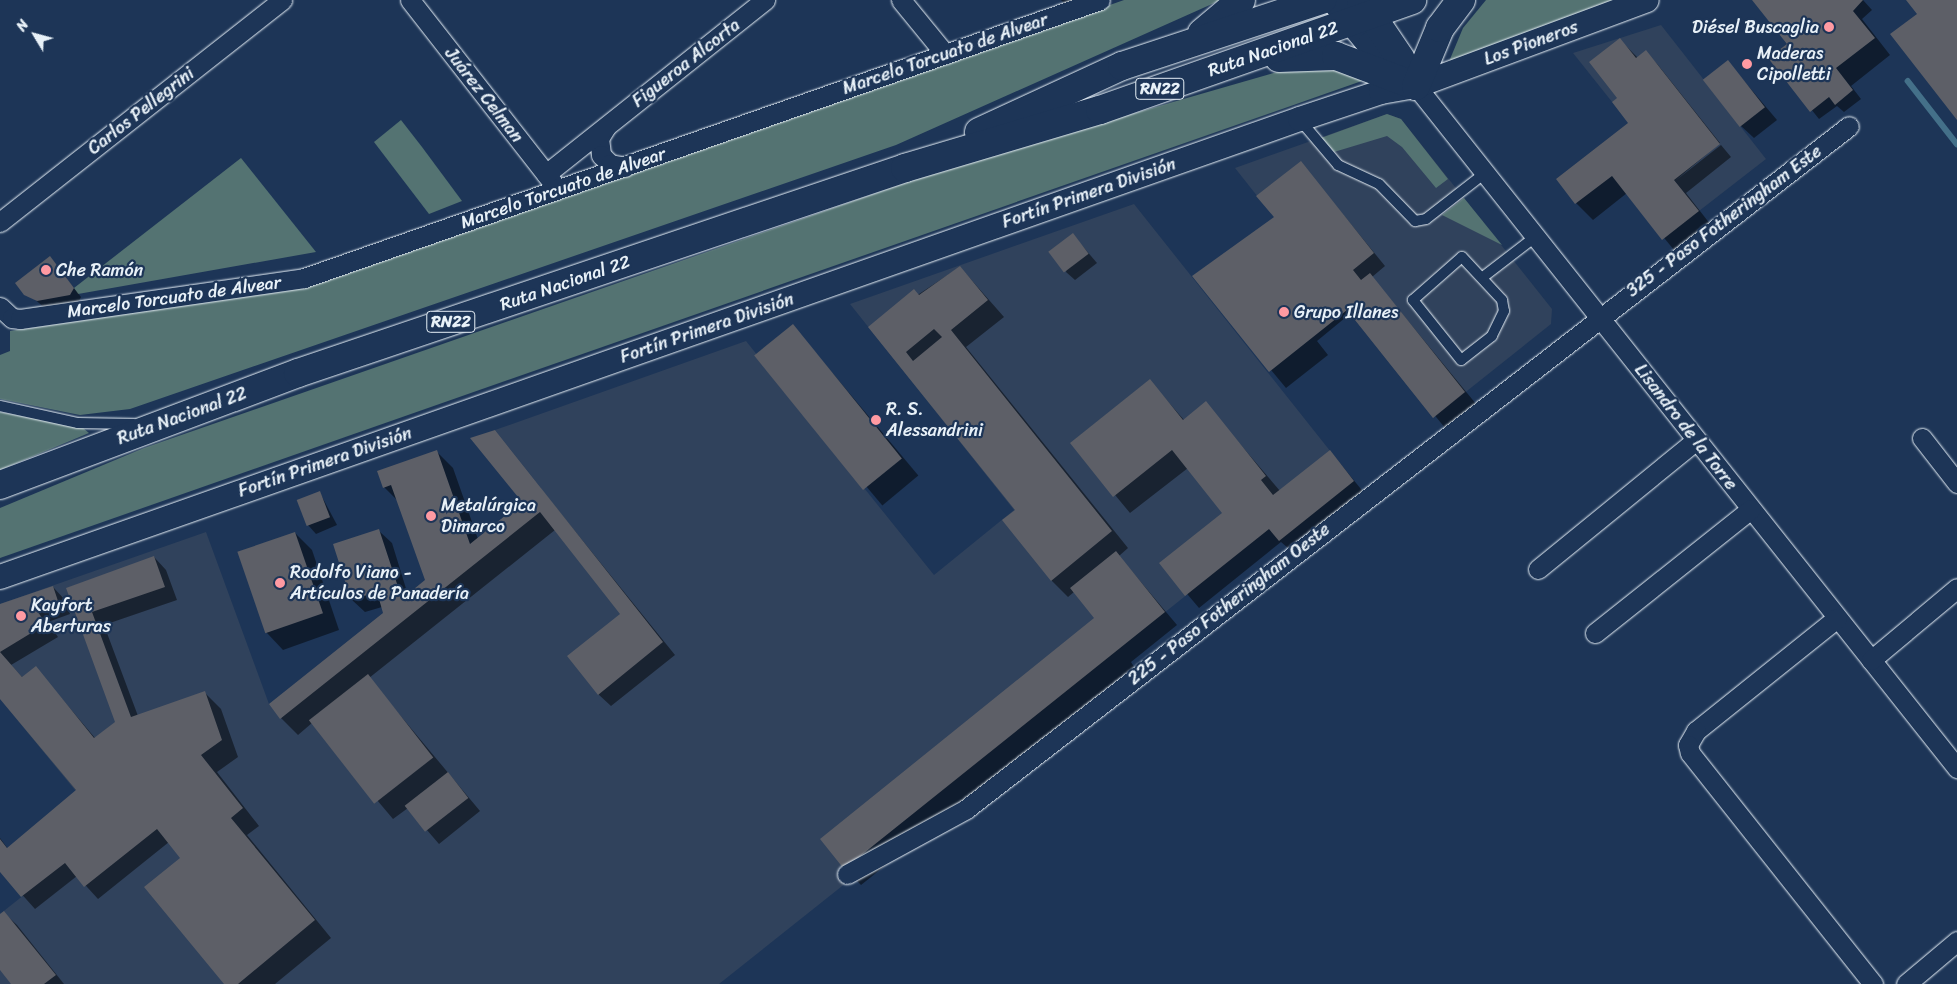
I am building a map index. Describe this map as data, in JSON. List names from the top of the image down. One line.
{"streets":{"main road":["Ruta Nacional 22","RN22"],"street":["Los Pioneros","Marcelo Torcuato de Alvear","Figueroa Alcorta","Juárez Celman","Carlos Pellegrini","Fortín Primera División","325 - Paso Fotheringham Este","Lisandro de la Torre","225 - Paso Fotheringham Oeste"]},"crossings":[["Los Pioneros","Fortín Primera División"],["Los Pioneros","Lisandro de la Torre"],["Marcelo Torcuato de Alvear","Juárez Celman"],["Figueroa Alcorta","Juárez Celman"],["Fortín Primera División","Lisandro de la Torre"],["325 - Paso Fotheringham Este","Lisandro de la Torre"],["325 - Paso Fotheringham Este","225 - Paso Fotheringham Oeste"],["Lisandro de la Torre","225 - Paso Fotheringham Oeste"]],"places":["Diésel Buscaglia","Maderas Cipolletti","Che Ramón","Grupo Illanes","R. S. Alessandrini","Metalúrgica Dimarco","Rodolfo Viano - Artículos de Panadería","Kayfort Aberturas"],"north":"top left"}
